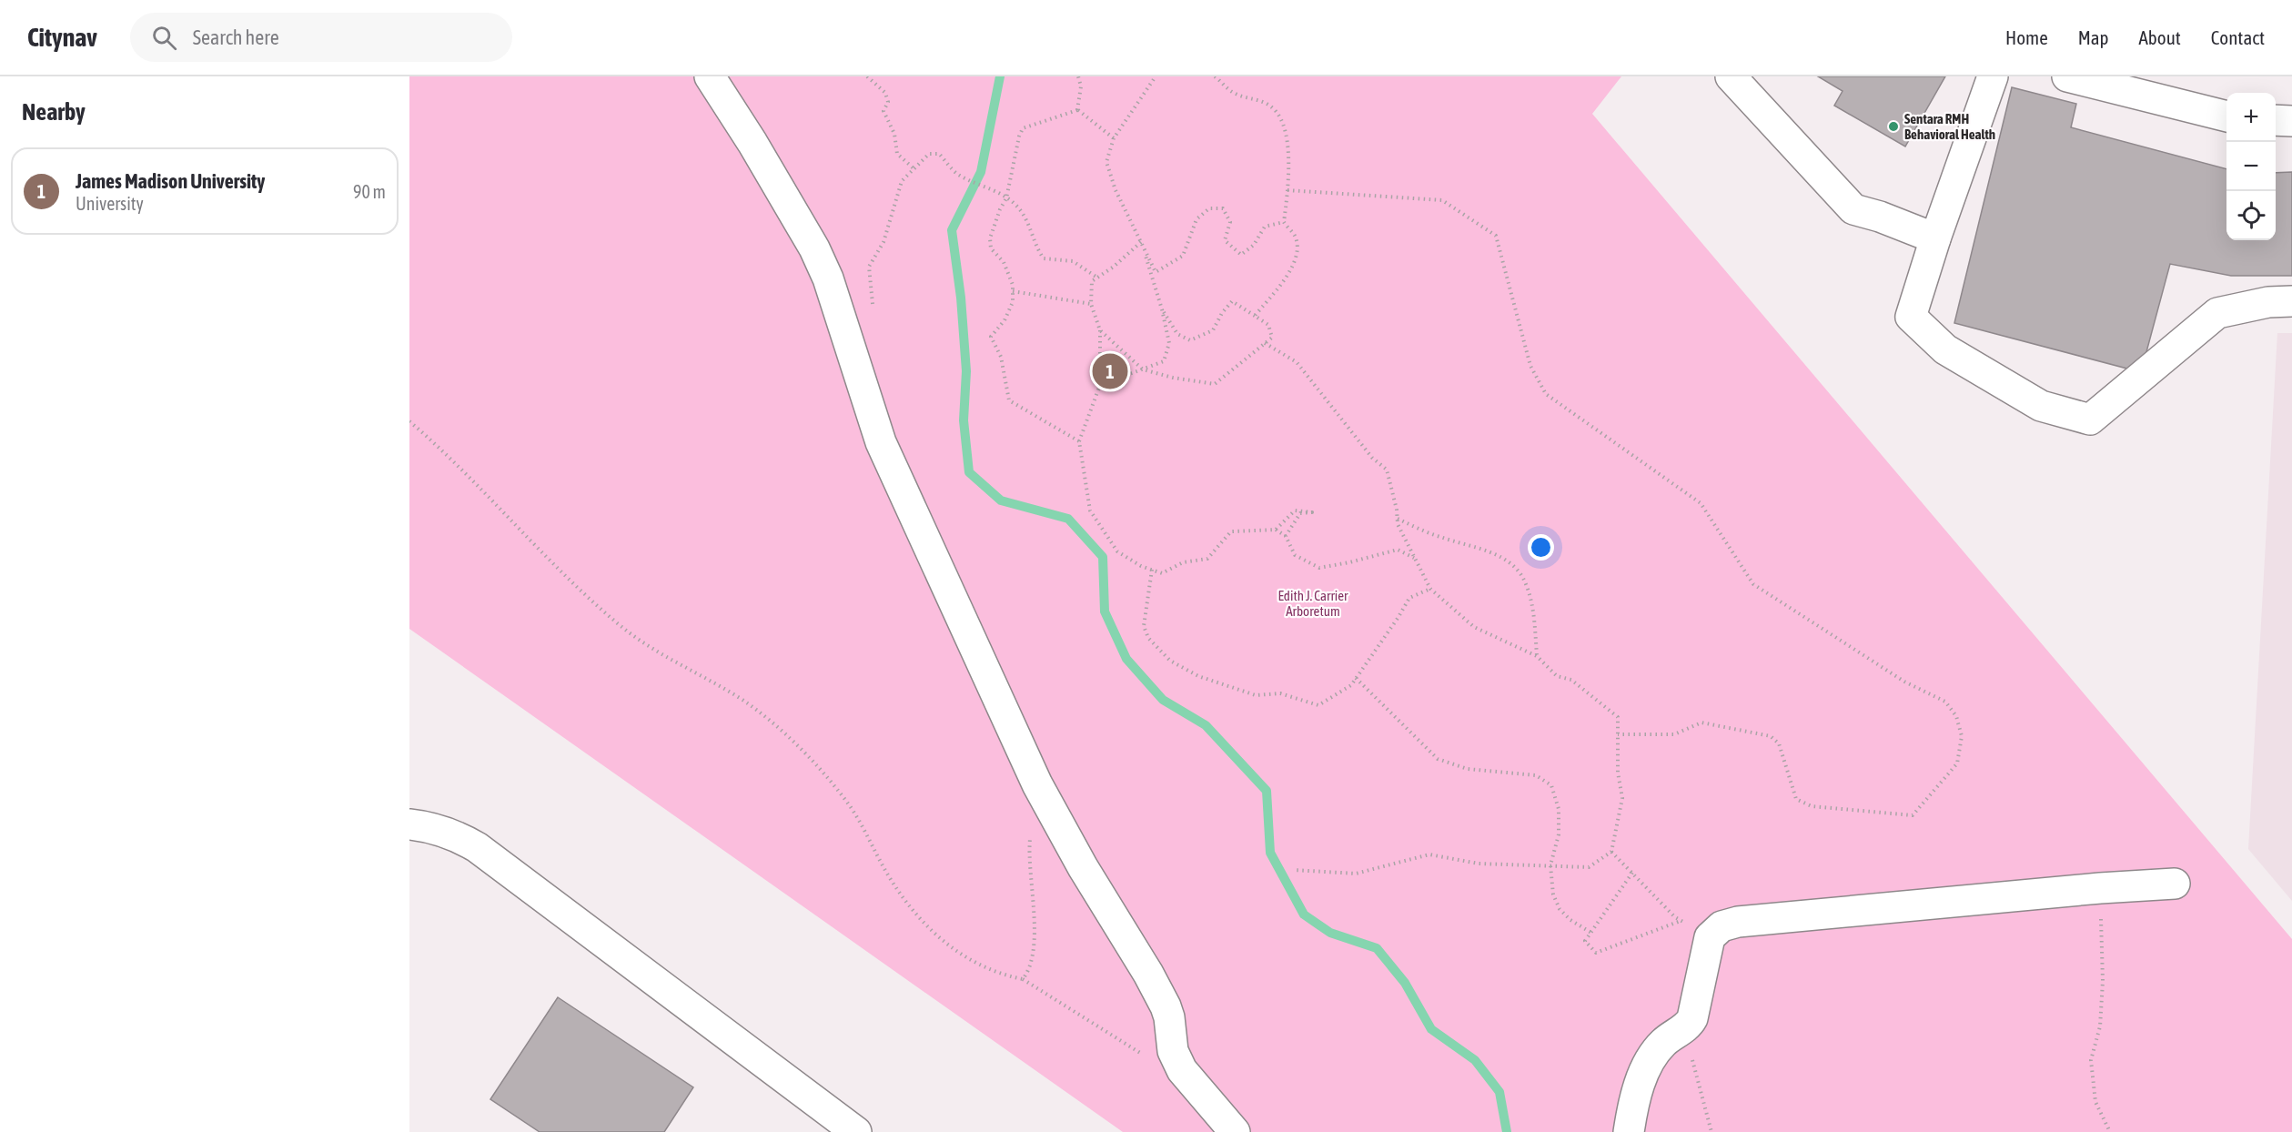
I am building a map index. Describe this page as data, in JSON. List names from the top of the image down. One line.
{"parks":["Edith J. Carrier Arboretum"],"places":["Sentara RMH Behavioral Health"],"page":{"header":"Citynav","search":"Search here","nav":["Home","Map","About","Contact"],"heading":"Nearby","map_buttons":["+","−"],"list":[{"mark":"1","name":"James Madison University","note":"University","value":"90 m"}],"pins":"1"}}
